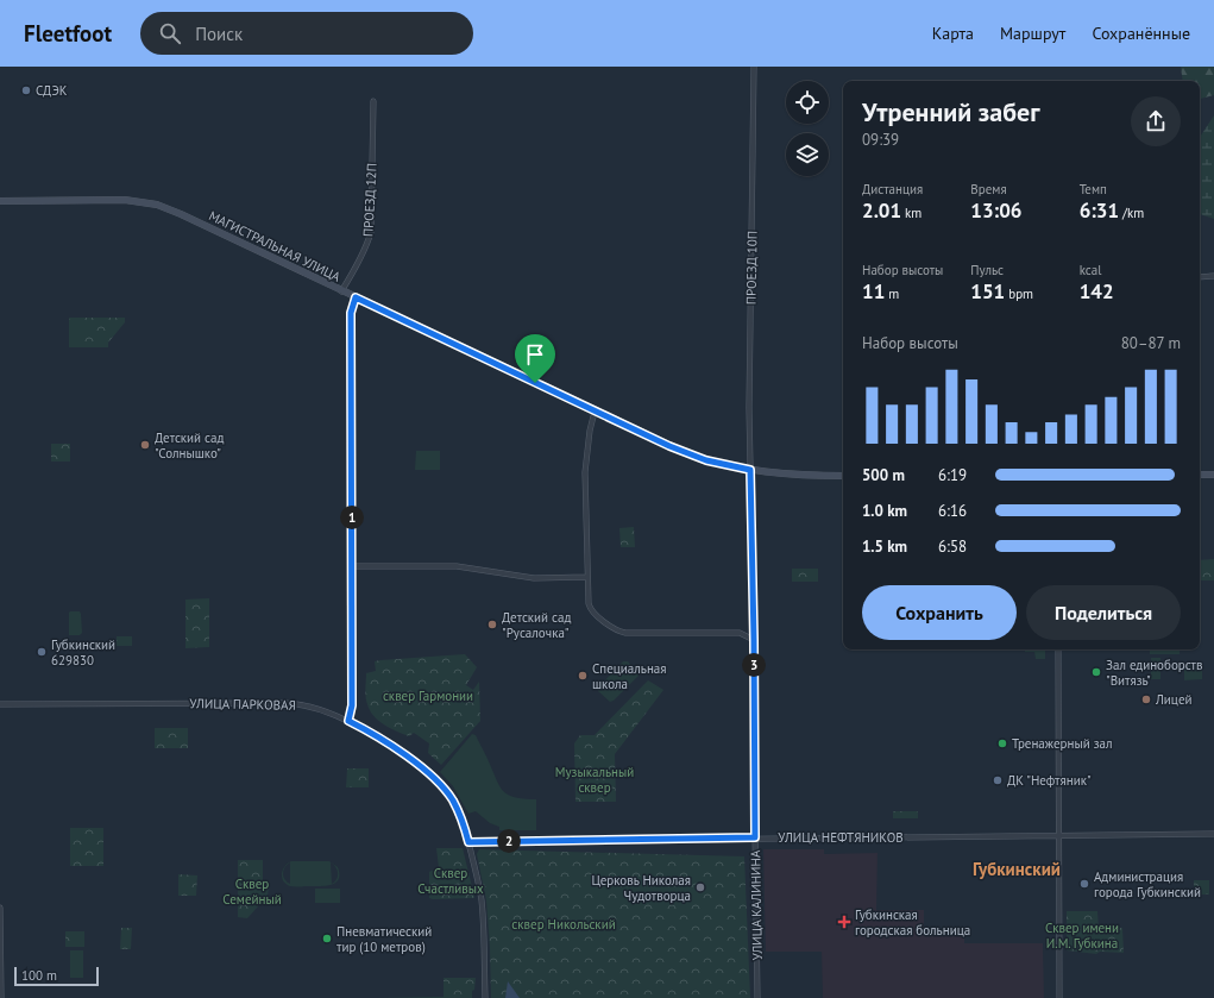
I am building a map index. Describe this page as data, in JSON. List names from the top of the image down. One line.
{"streets":{"main road":["МАГИСТРАЛЬНАЯ УЛИЦА"],"street":["ПРОЕЗД 12П","ПРОЕЗД 10П","УЛИЦА ПАРКОВАЯ","УЛИЦА НЕФТЯНИКОВ","УЛИЦА КАЛИНИНА"]},"crossings":[["ПРОЕЗД 12П","МАГИСТРАЛЬНАЯ УЛИЦА"],["МАГИСТРАЛЬНАЯ УЛИЦА","ПРОЕЗД 10П"],["МАГИСТРАЛЬНАЯ УЛИЦА","УЛИЦА КАЛИНИНА"],["ПРОЕЗД 10П","УЛИЦА КАЛИНИНА"],["УЛИЦА ПАРКОВАЯ","УЛИЦА НЕФТЯНИКОВ"],["УЛИЦА НЕФТЯНИКОВ","УЛИЦА КАЛИНИНА"]],"districts":["Губкинский"],"parks":["сквер Гармонии","Музыкальный сквер","Сквер Счастливых","Сквер Семейный","сквер Никольский","Сквер имени И.М. Губкина"],"places":{"other":["СДЭК","Детский сад \"Солнышко\"","Детский сад \"Русалочка\"","Губкинский 629830","Зал единоборств \"Витязь\"","Специальная школа","Лицей","Тренажерный зал","ДК \"Нефтяник\"","Администрация города Губкинский","Церковь Николая Чудотворца","Пневматический тир (10 метров)"],"health":["Губкинская городская больница"]},"scale_bar":"100 m","page":{"header":"Fleetfoot","search":"Поиск","nav":["Карта","Маршрут","Сохранённые"],"heading":["Утренний забег","09:39"],"stats":[["Дистанция","2.01 km"],["Время","13:06"],["Темп","6:31 /km"],["Набор высоты","11 m"],["Пульс","151 bpm"],["kcal","142"]],"chart":["Набор высоты","80–87 m"],"list":[{"name":"500 m","note":"6:19"},{"name":"1.0 km","note":"6:16"},{"name":"1.5 km","note":"6:58"}],"pins":["1","3","2"],"buttons":["Сохранить","Поделиться"],"scale":"100 m"}}
